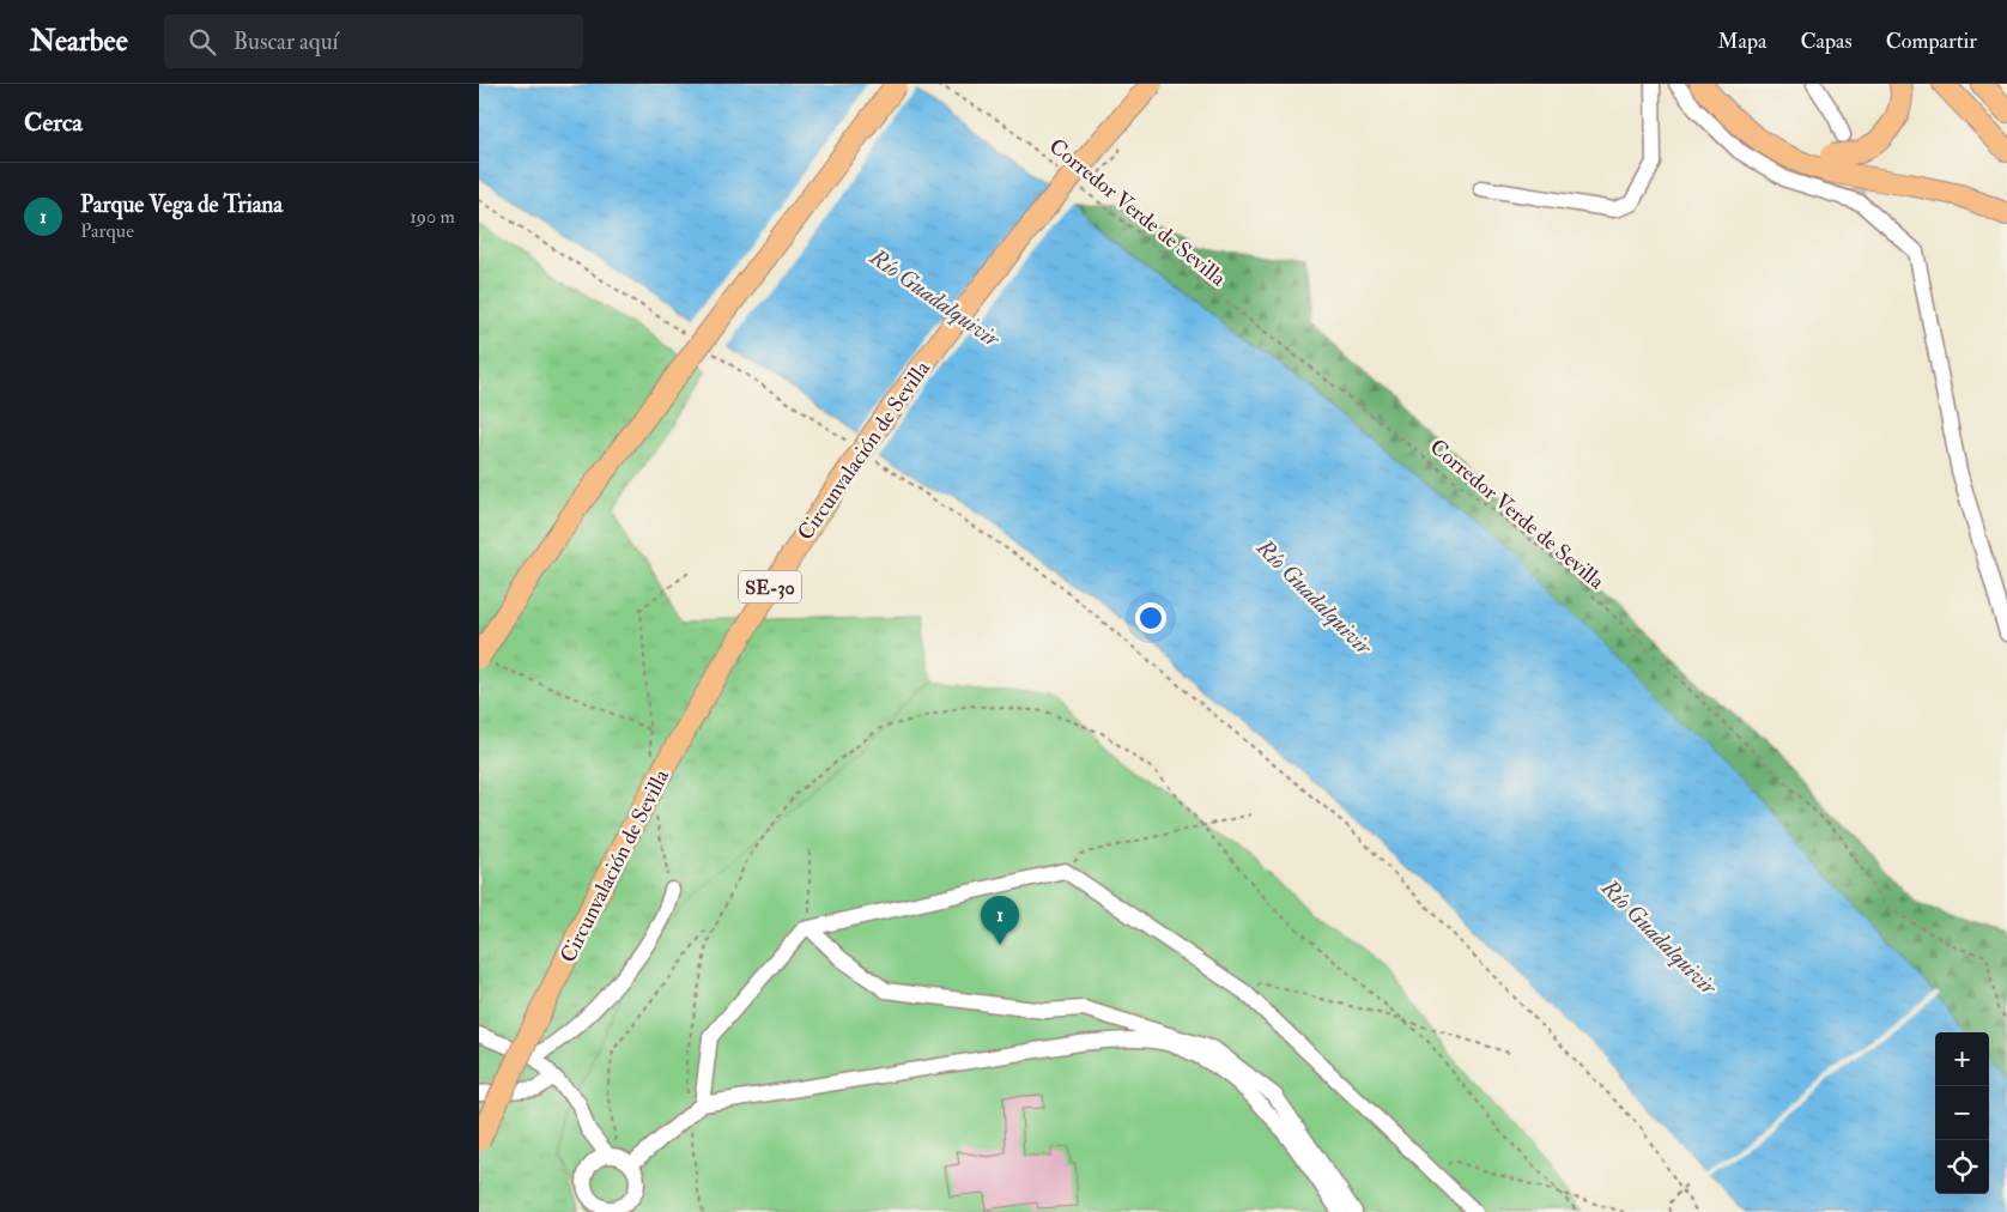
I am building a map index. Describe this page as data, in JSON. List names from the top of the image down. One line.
{"streets":{"highway":["Circunvalación de Sevilla","SE-30"],"path":["Corredor Verde de Sevilla"]},"water":["Río Guadalquivir"],"page":{"header":"Nearbee","search":"Buscar aquí","nav":["Mapa","Capas","Compartir"],"heading":"Cerca","list":[{"mark":"1","name":"Parque Vega de Triana","note":"Parque","value":"190 m"}],"pins":"1","map_buttons":["+","−"]}}
